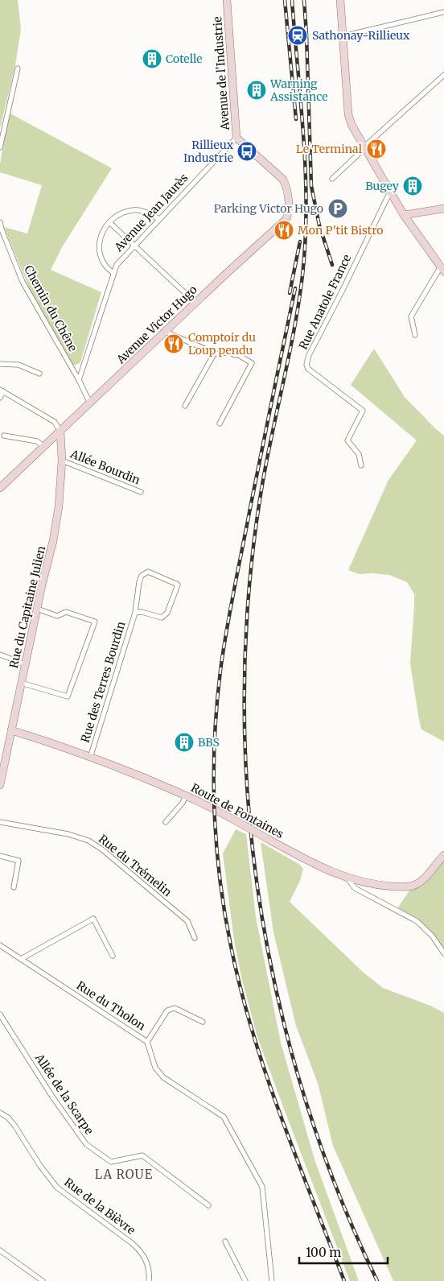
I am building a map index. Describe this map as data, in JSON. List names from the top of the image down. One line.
{"streets":{"street":["Avenue de l'Industrie","Avenue Jean Jaurès","Rue Anatole France","Chemin du Chêne","Avenue Victor Hugo","Allée Bourdin","Rue du Capitaine Julien","Rue des Terres Bourdin","Route de Fontaines","Rue du Trémelin","Rue du Tholon","Allée de la Scarpe","Rue de la Bièvre"]},"crossings":[["Avenue de l'Industrie","Avenue Jean Jaurès"],["Avenue de l'Industrie","Avenue Victor Hugo"],["Avenue Jean Jaurès","Chemin du Chêne"],["Avenue Victor Hugo","Rue du Capitaine Julien"],["Allée Bourdin","Rue du Capitaine Julien"],["Rue du Capitaine Julien","Route de Fontaines"],["Rue des Terres Bourdin","Route de Fontaines"]],"districts":["LA ROUE"],"places":{"station":["Sathonay-Rillieux"],"building":["Cotelle","Warning Assistance","Bugey","BBS"],"restaurant":["Le Terminal","Mon P'tit Bistro","Comptoir du Loup pendu"],"bus stop":["Rillieux Industrie"],"parking":["Parking Victor Hugo"]},"scale_bar":"100 m"}
